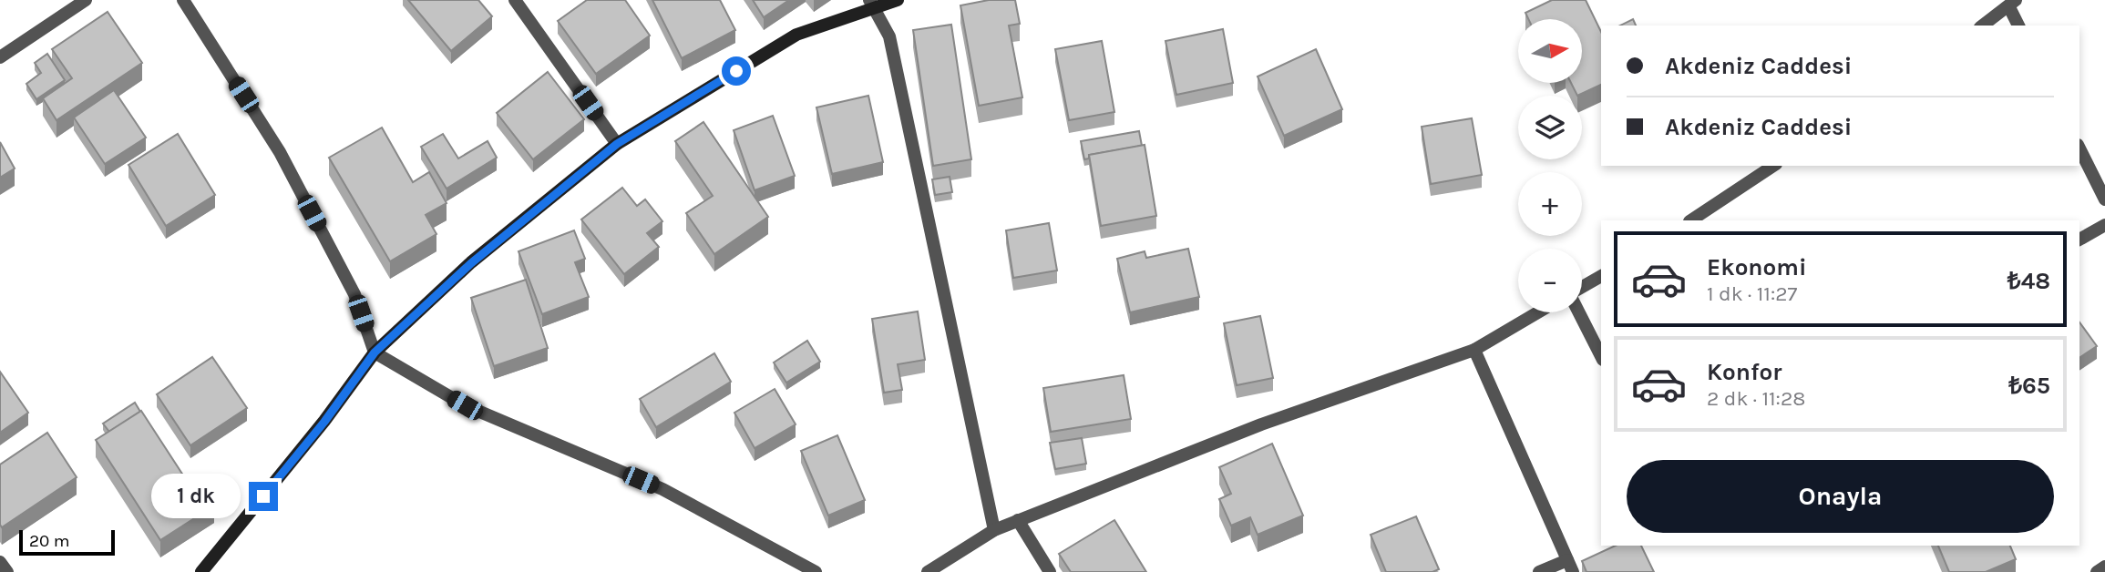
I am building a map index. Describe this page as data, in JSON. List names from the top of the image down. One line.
{"scale_bar":"20 m","north":"right","page":{"map_buttons":["+","−"],"banner":["Akdeniz Caddesi","Akdeniz Caddesi"],"list":[{"name":"Ekonomi","note":"1 dk · 11:27","value":"₺48"},{"name":"Konfor","note":"2 dk · 11:28","value":"₺65"}],"buttons":"Onayla","bubble":"1 dk","scale":"20 m"}}
